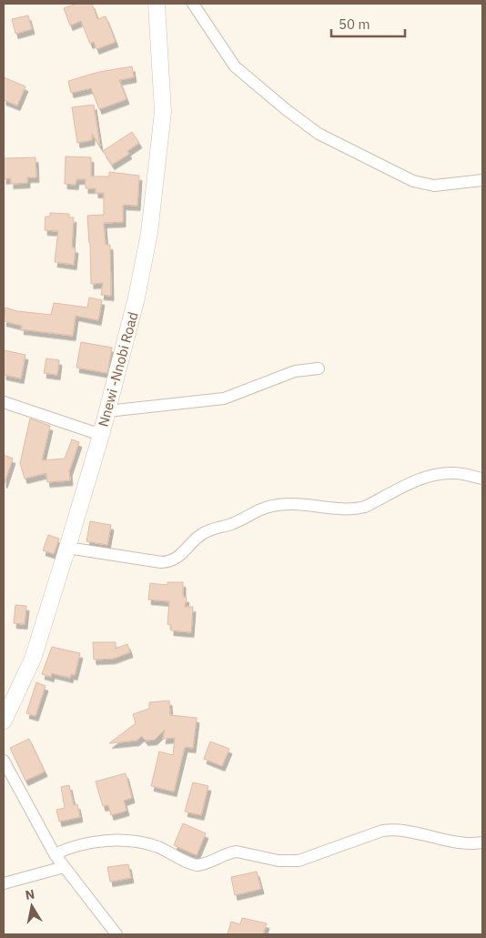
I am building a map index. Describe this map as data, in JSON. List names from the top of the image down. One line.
{"streets":{"main road":["Nnewi -Nnobi Road"]},"scale_bar":"50 m","north":"top"}
